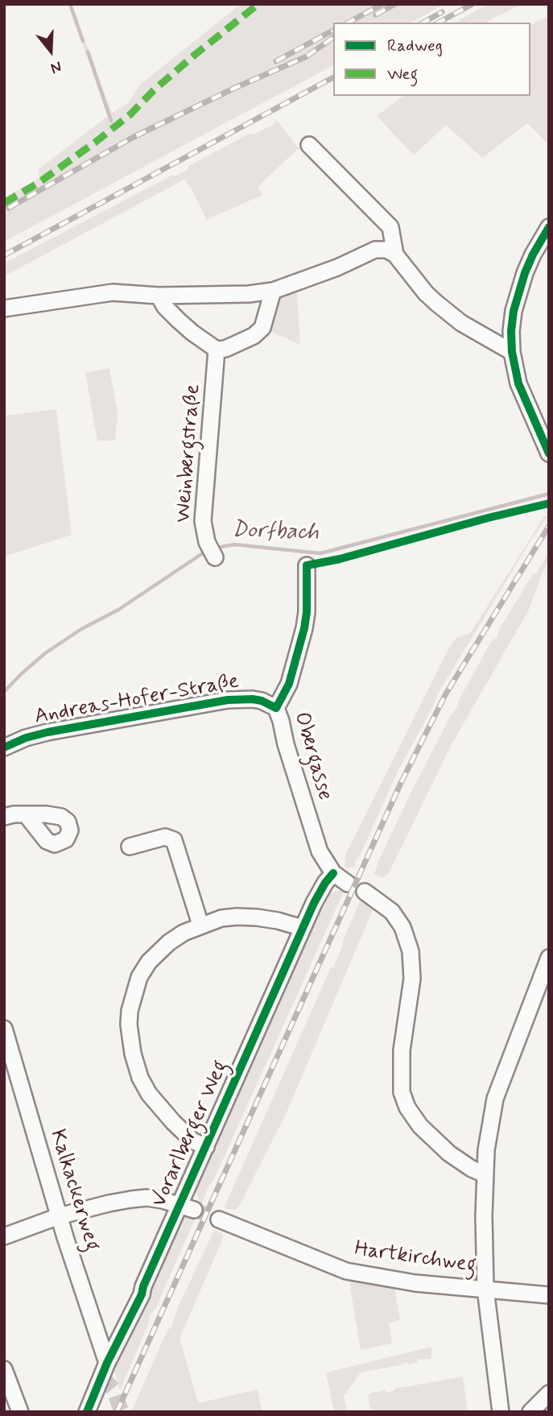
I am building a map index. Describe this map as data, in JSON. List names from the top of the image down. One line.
{"streets":{"street":["Weinbergstraße","Andreas-Hofer-Straße","Obergasse","Vorarlberger Weg","Kalkackerweg","Hartkirchweg"]},"crossings":[["Andreas-Hofer-Straße","Obergasse"],["Obergasse","Vorarlberger Weg"],["Vorarlberger Weg","Kalkackerweg"]],"water":["Dorfbach"],"legend":["Radweg","Weg"],"north":"bottom"}
